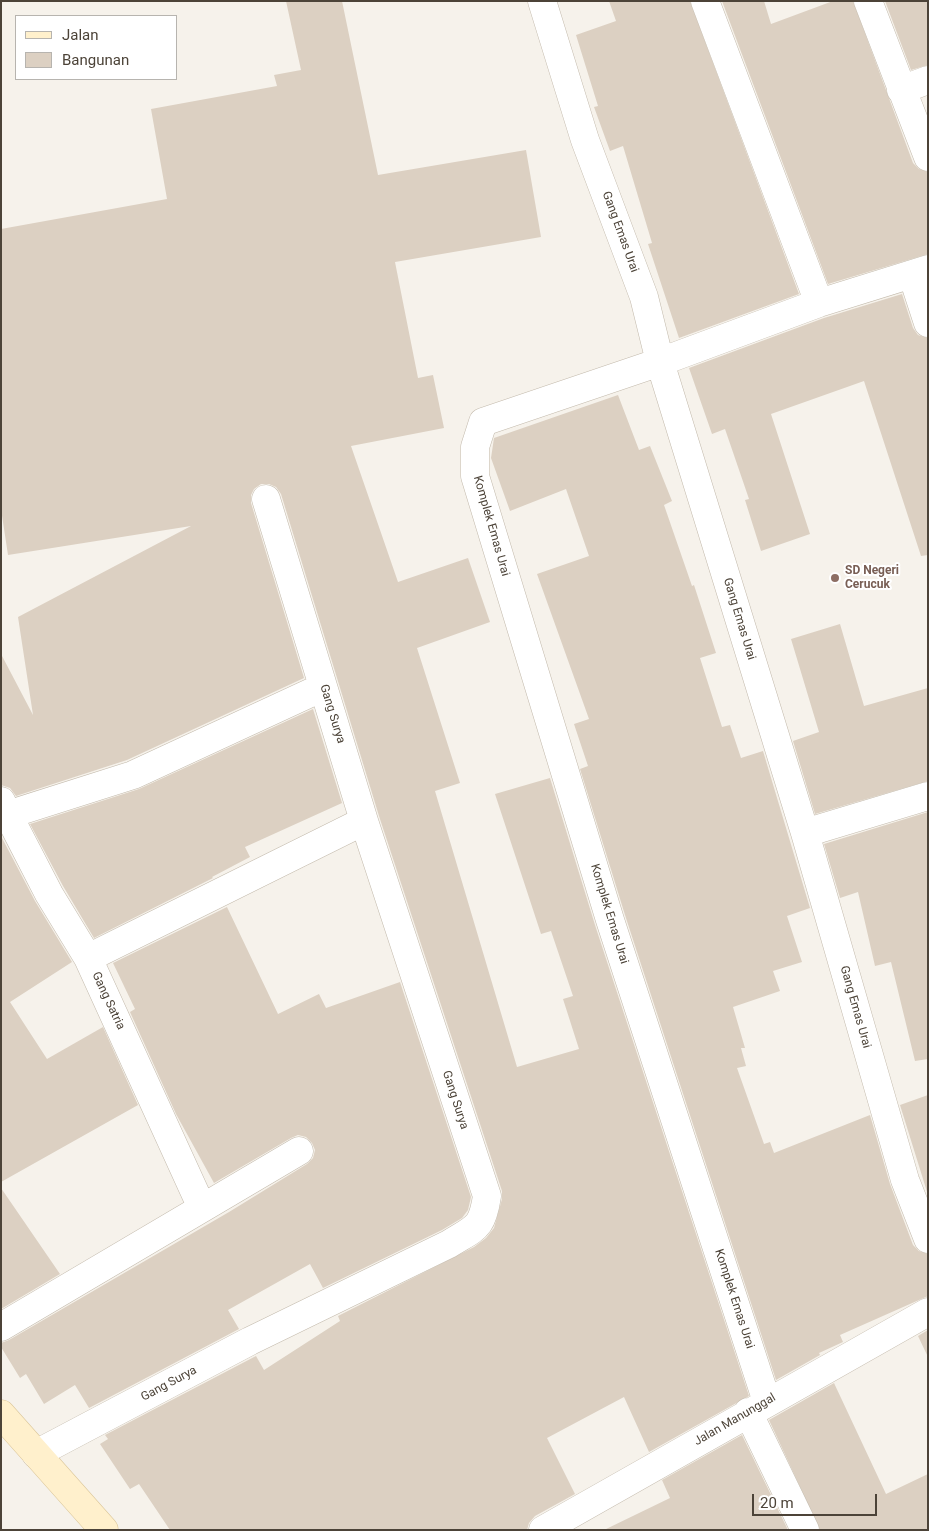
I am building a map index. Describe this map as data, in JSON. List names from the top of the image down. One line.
{"streets":{"street":["Gang Emas Urai","Komplek Emas Urai","Gang Surya","Gang Satria","Jalan Manunggal"]},"crossings":[["Gang Emas Urai","Komplek Emas Urai"],["Komplek Emas Urai","Jalan Manunggal"]],"places":["SD Negeri Cerucuk"],"legend":["Jalan","Bangunan"],"scale_bar":"20 m"}
